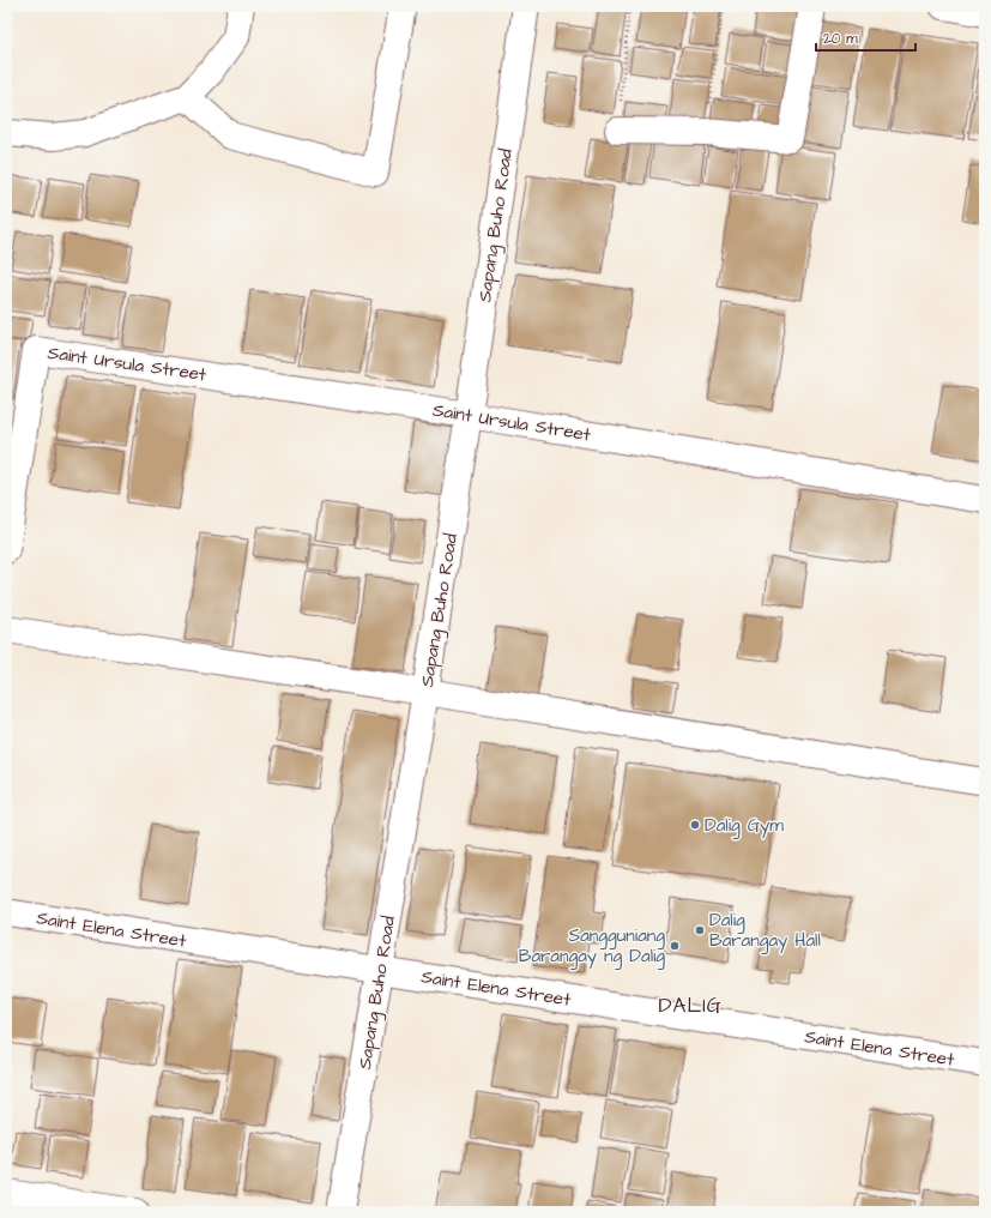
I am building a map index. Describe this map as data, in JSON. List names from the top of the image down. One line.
{"streets":{"street":["Sapang Buho Road","Saint Ursula Street","Saint Elena Street"]},"crossings":[["Sapang Buho Road","Saint Ursula Street"],["Sapang Buho Road","Saint Elena Street"]],"districts":["DALIG"],"places":["Dalig Gym","Dalig Barangay Hall","Sangguniang Barangay ng Dalig"],"scale_bar":"20 m"}
